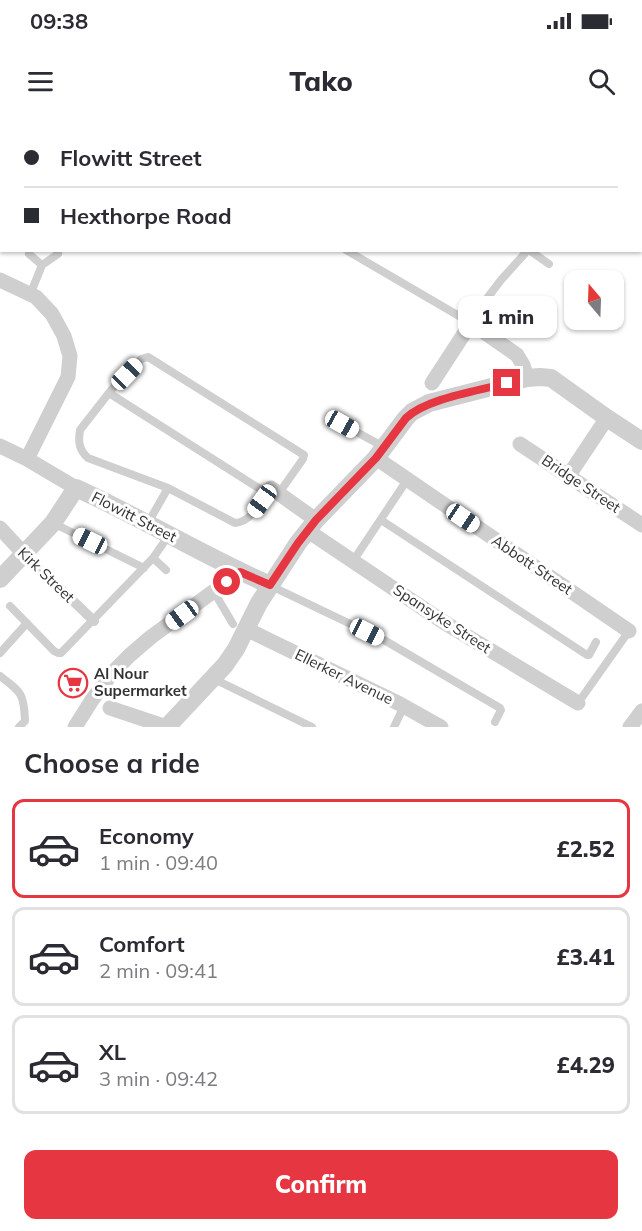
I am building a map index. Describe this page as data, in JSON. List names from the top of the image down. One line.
{"streets":{"street":["Bridge Street","Flowitt Street","Abbott Street","Kirk Street","Spansyke Street","Ellerker Avenue"]},"places":{"supermarket":["Al Nour Supermarket"]},"north":"top","page":{"status":"09:38","header":"Tako","banner":["Flowitt Street","Hexthorpe Road"],"bubble":"1 min","heading":"Choose a ride","list":[{"name":"Economy","note":"1 min · 09:40","value":"£2.52"},{"name":"Comfort","note":"2 min · 09:41","value":"£3.41"},{"name":"XL","note":"3 min · 09:42","value":"£4.29"}],"buttons":"Confirm"}}
